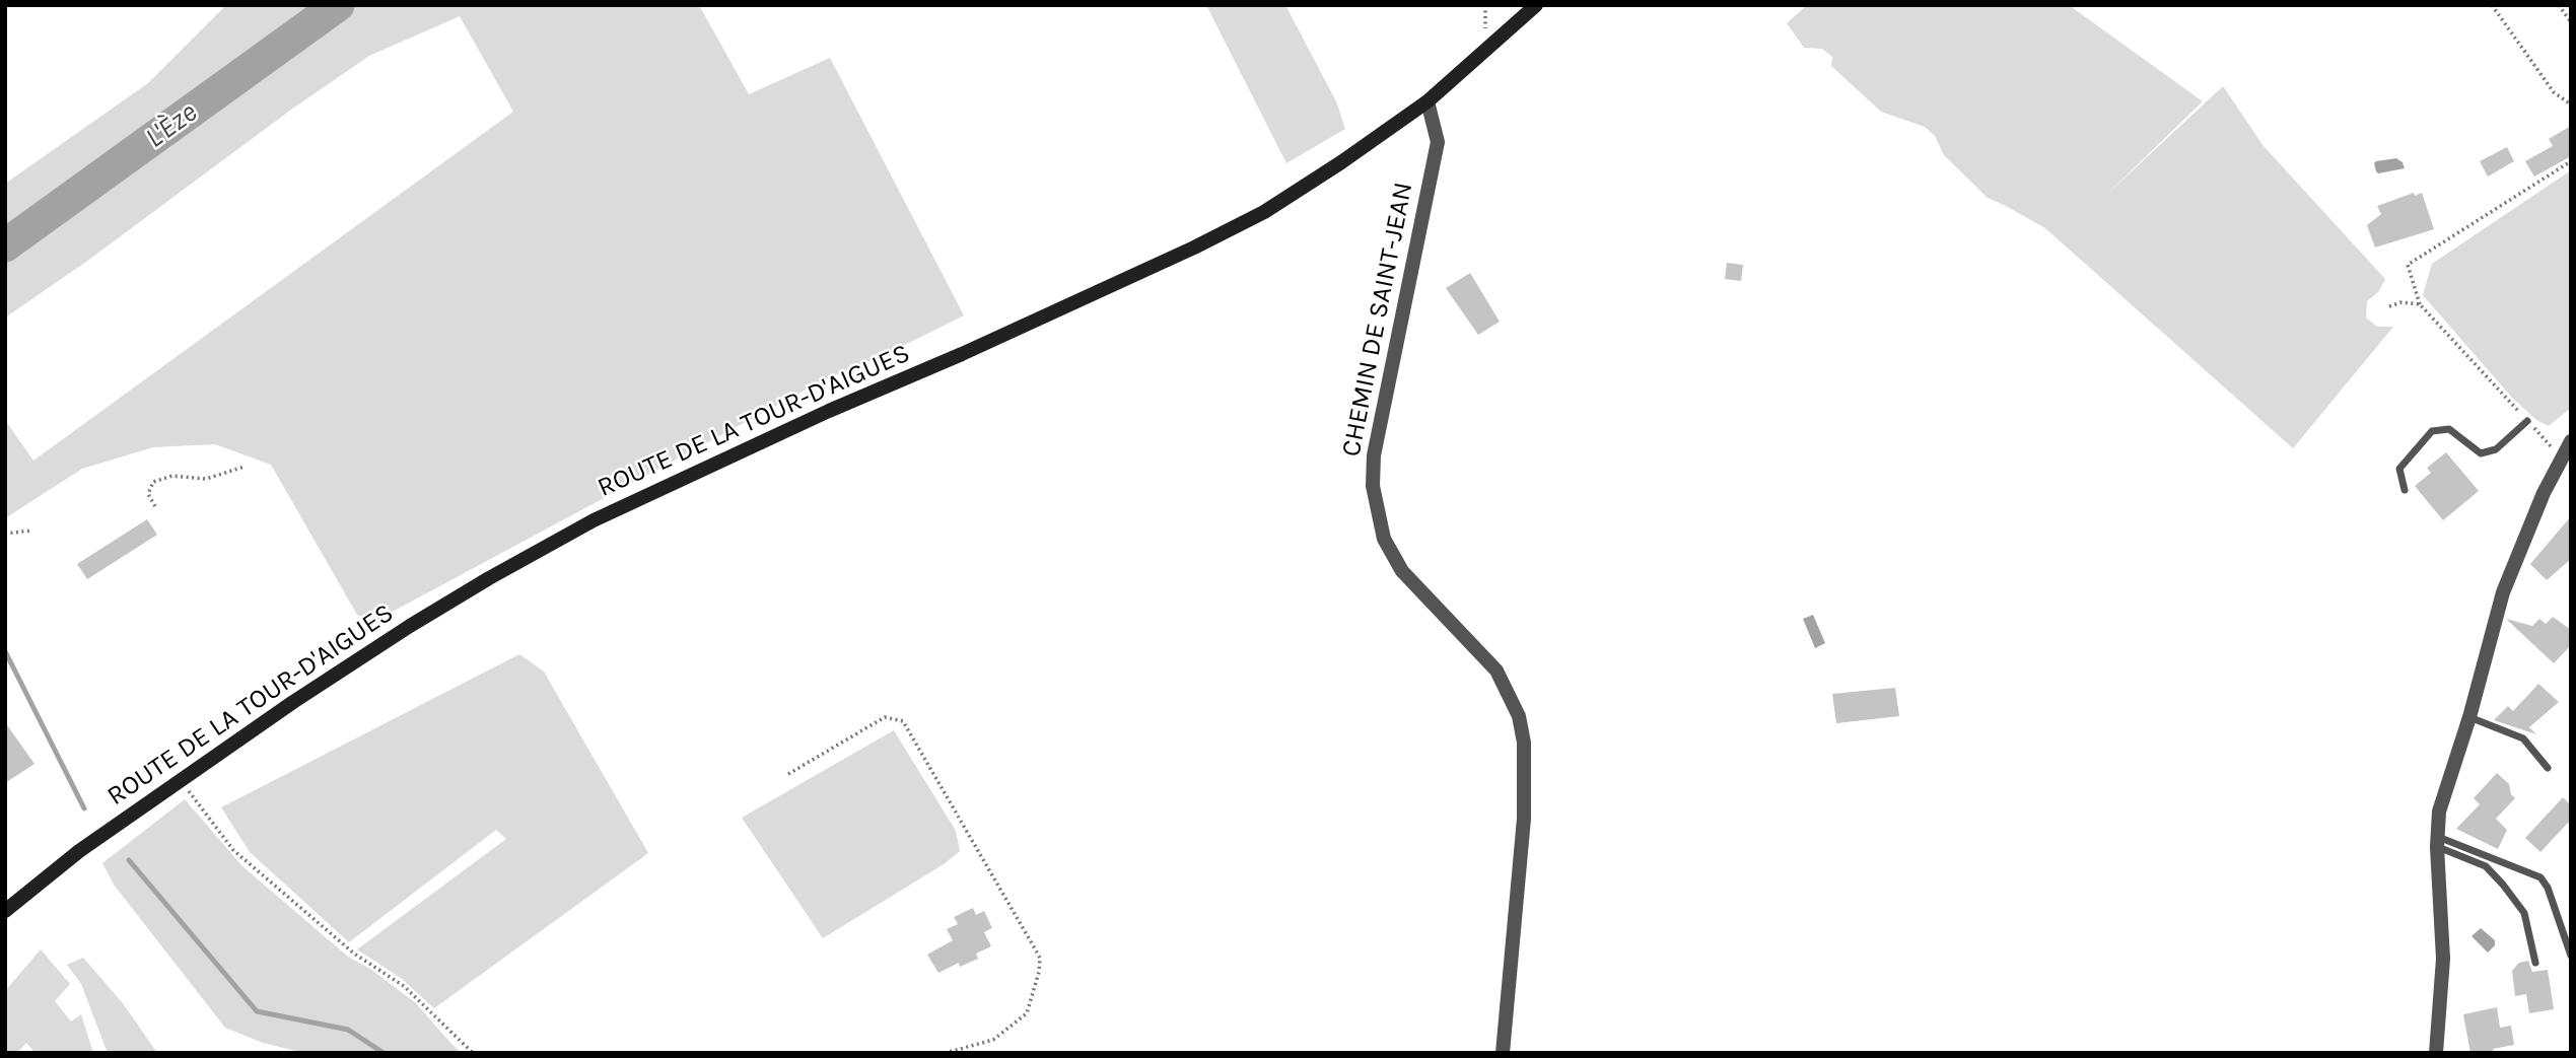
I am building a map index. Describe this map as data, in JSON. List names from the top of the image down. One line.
{"streets":{"main road":["ROUTE DE LA TOUR-D'AIGUES"],"street":["CHEMIN DE SAINT-JEAN"]},"crossings":[["CHEMIN DE SAINT-JEAN","ROUTE DE LA TOUR-D'AIGUES"]],"water":["L'Èze"]}
